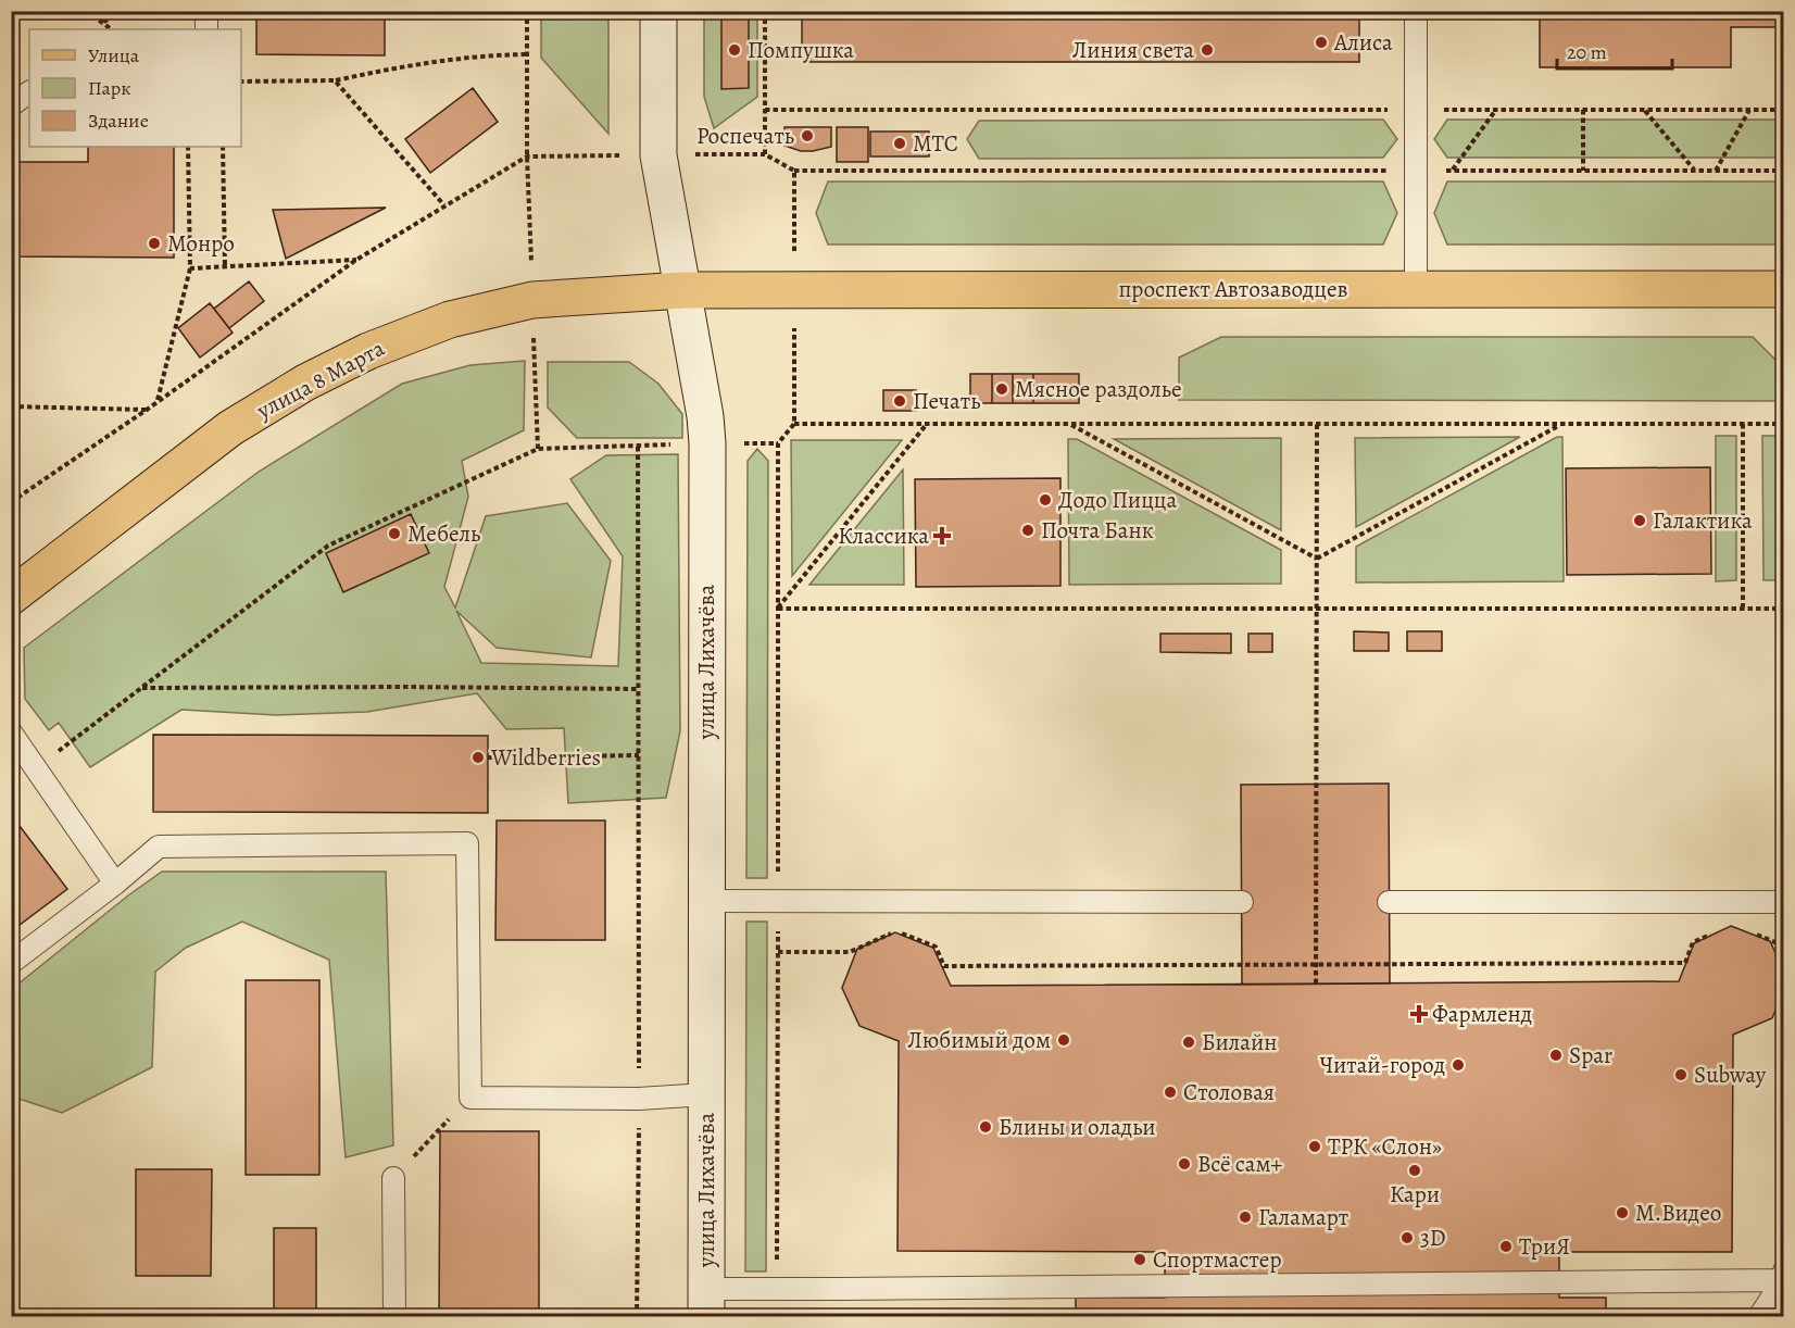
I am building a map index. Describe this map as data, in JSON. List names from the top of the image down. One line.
{"streets":{"main road":["проспект Автозаводцев","улица 8 Марта","улица Лихачёва"]},"crossings":[["проспект Автозаводцев","улица 8 Марта"],["проспект Автозаводцев","улица Лихачёва"],["улица 8 Марта","улица Лихачёва"]],"places":{"other":["Алиса","Помпушка","Линия света","Роспечать","МТС","Монро","Мясное раздолье","Печать","Додо Пицца","Галактика","Почта Банк","Мебель","Wildberries","Любимый дом","Билайн","Spar","Читай-город","Subway","Столовая","Блины и оладьи","ТРК «Слон»","Всё сам+","Кари","М.Видео","Галамарт","3D","ТриЯ","Спортмастер"],"health":["Классика","Фармленд"]},"legend":["Улица","Парк","Здание"],"scale_bar":"20 m"}
